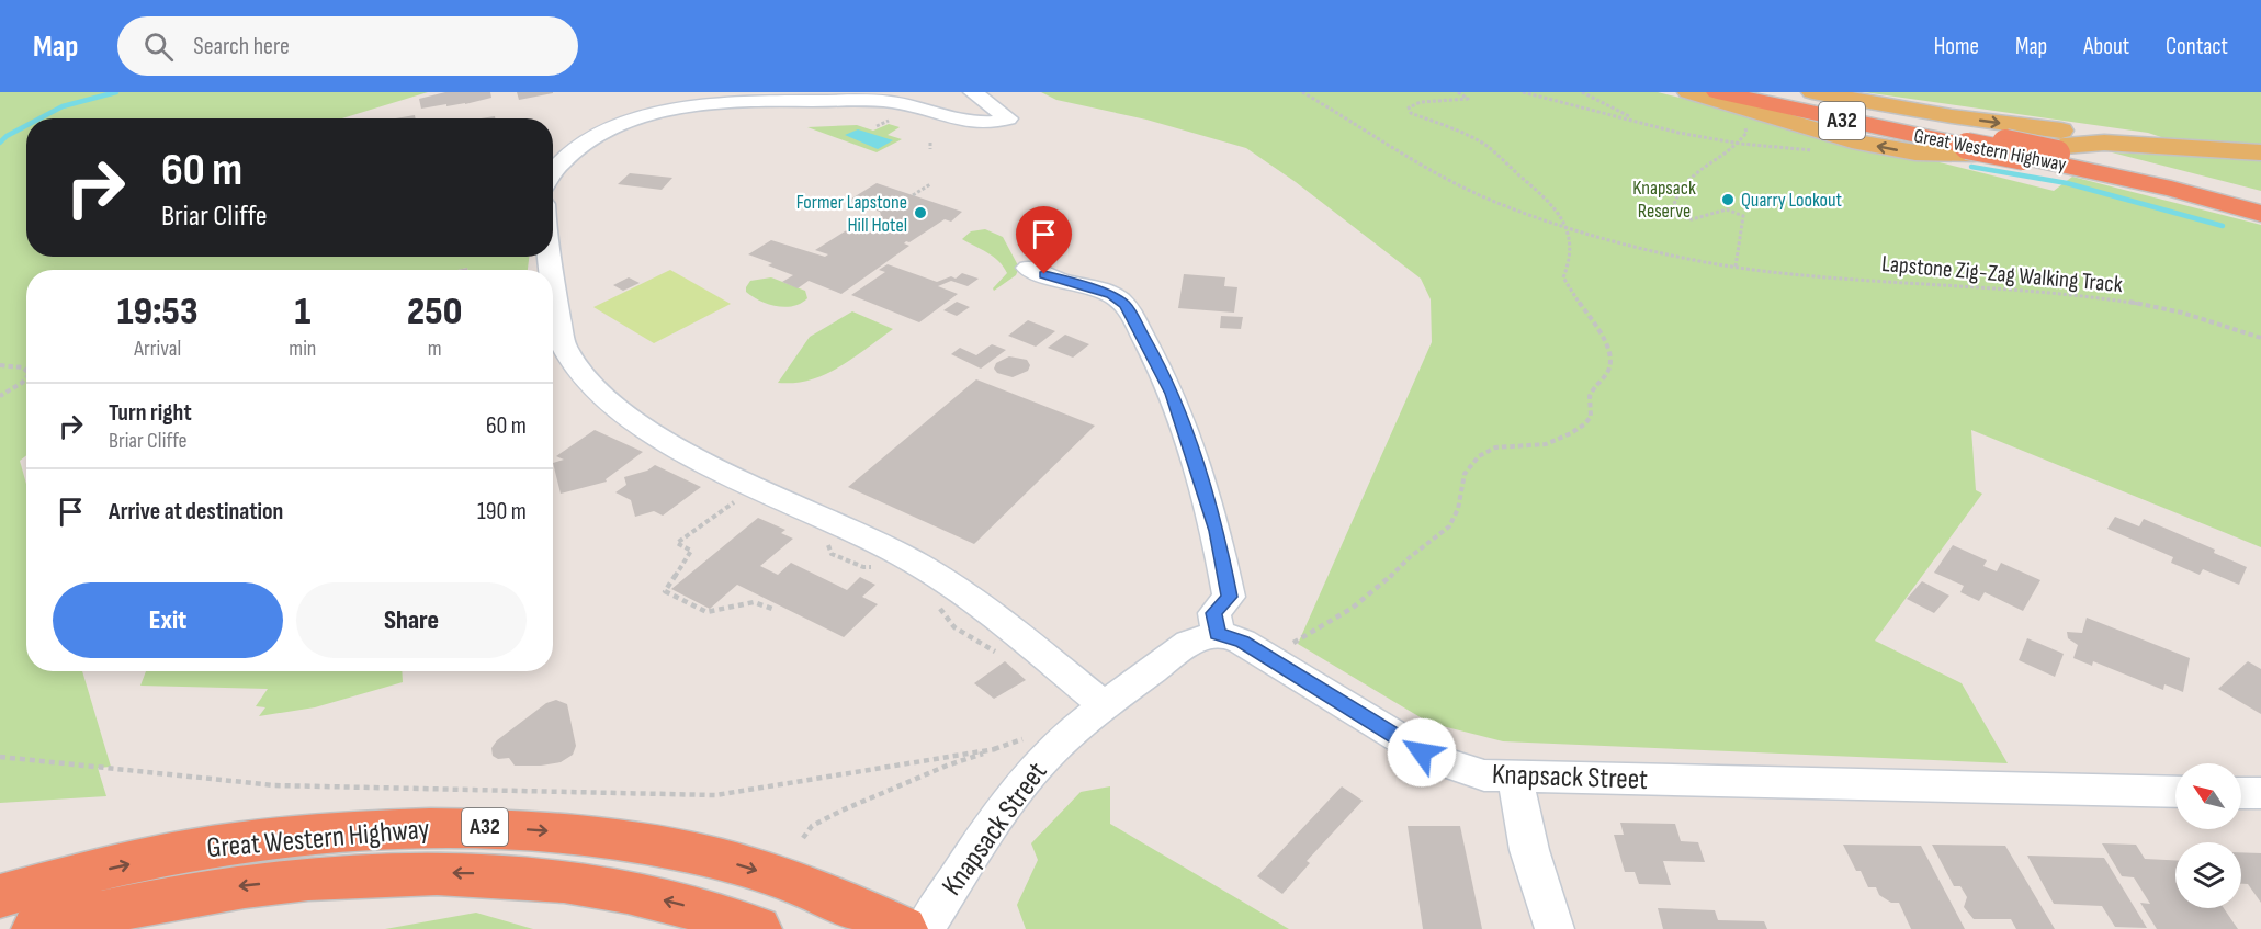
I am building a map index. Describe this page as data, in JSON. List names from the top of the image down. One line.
{"streets":{"highway":["A32","Great Western Highway"],"street":["Knapsack Street"],"path":["Lapstone Zig-Zag Walking Track"]},"parks":["Knapsack Reserve"],"places":["Quarry Lookout","Former Lapstone Hill Hotel"],"north":"top left","page":{"header":"Map","search":"Search here","nav":["Home","Map","About","Contact"],"turn":["60 m","Briar Cliffe"],"eta":["19:53","Arrival","1","min","250","m"],"list":[{"name":"Turn right","note":"Briar Cliffe","value":"60 m"},{"name":"Arrive at destination","value":"190 m"}],"buttons":["Exit","Share"]}}
